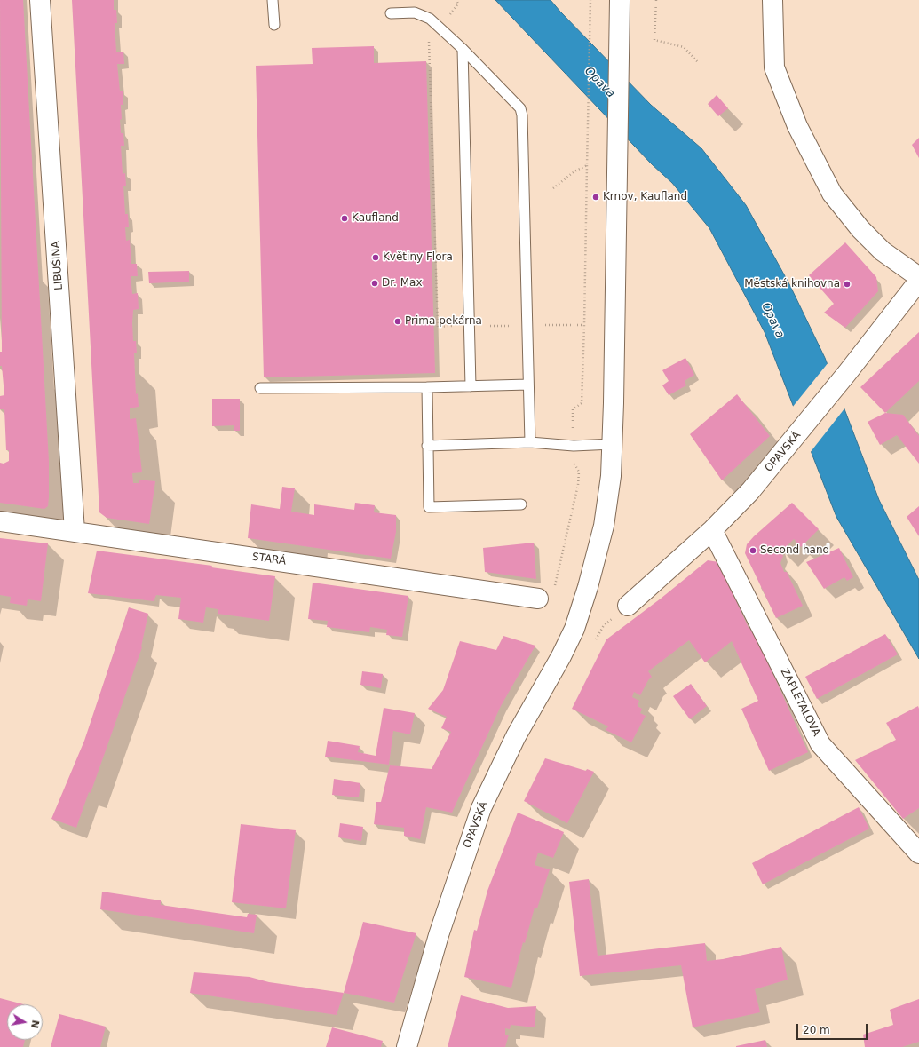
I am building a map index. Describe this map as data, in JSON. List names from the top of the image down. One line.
{"streets":{"street":["LIBUŠINA","OPAVSKÁ","STARÁ","ZAPLETALOVA"]},"crossings":[["LIBUŠINA","STARÁ"],["OPAVSKÁ","ZAPLETALOVA"]],"water":["Opava"],"places":["Krnov, Kaufland","Kaufland","Květiny Flora","Dr. Max","Městská knihovna","Prima pekárna","Second hand"],"scale_bar":"20 m","north":"right"}
